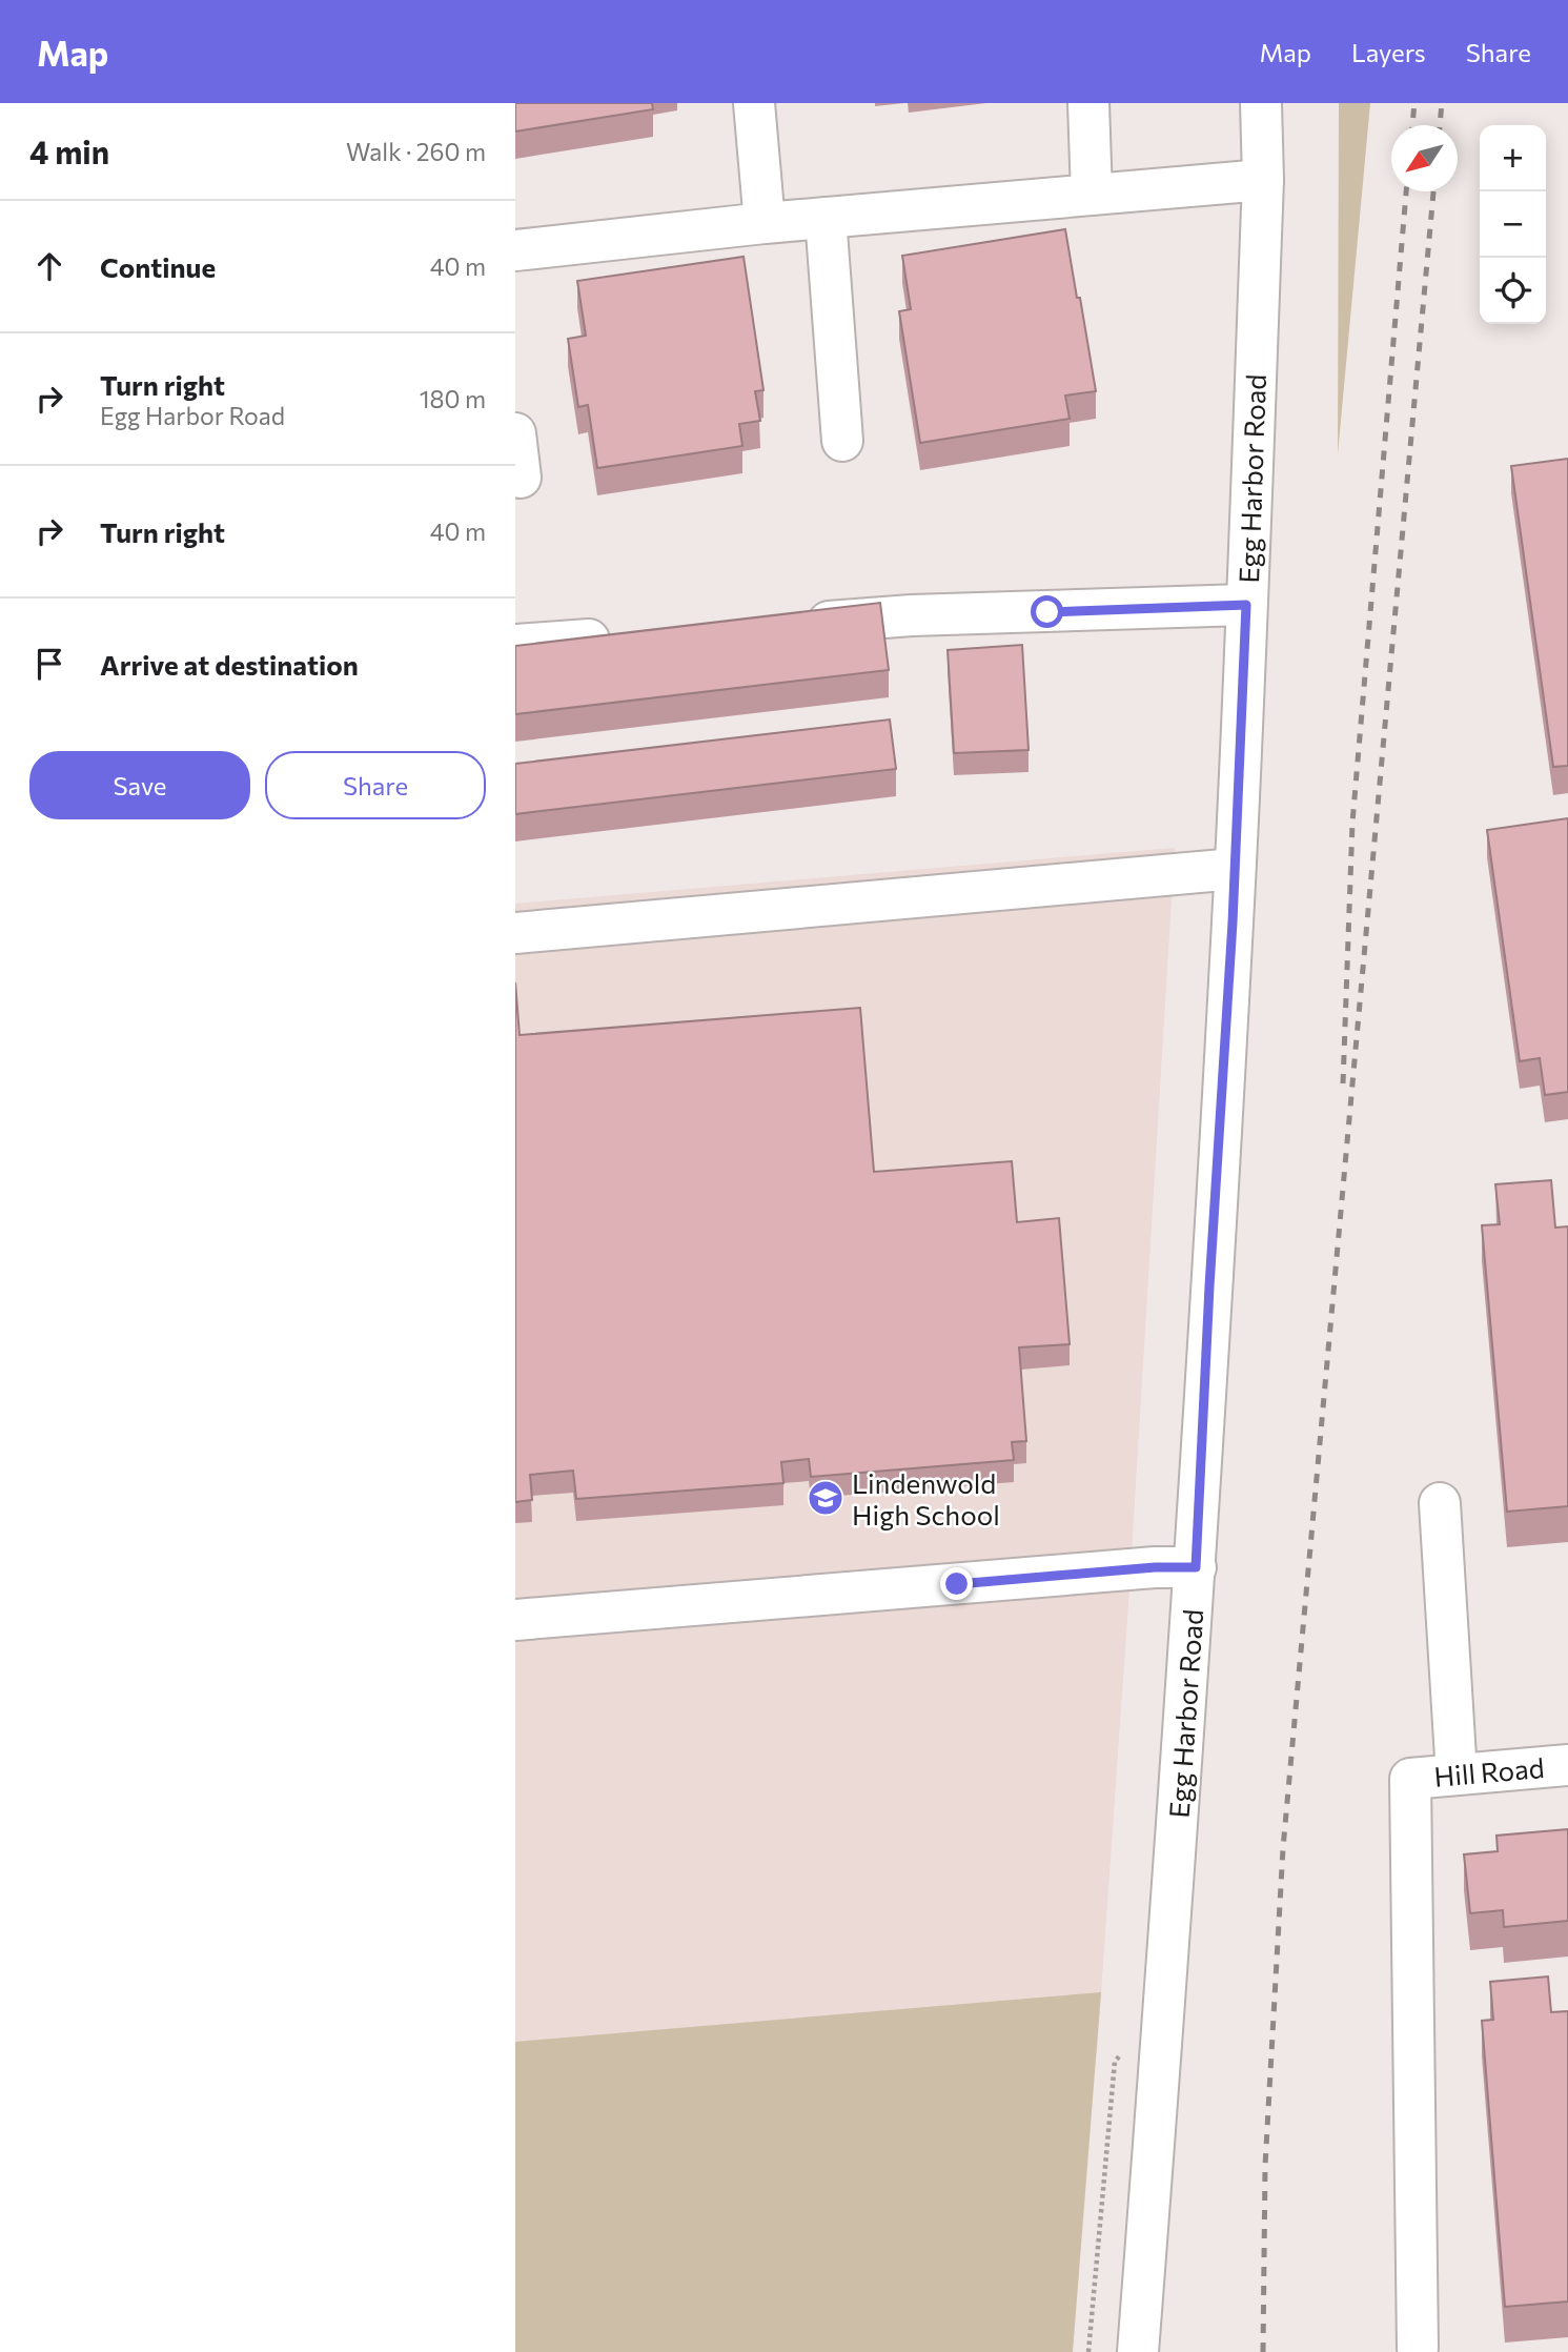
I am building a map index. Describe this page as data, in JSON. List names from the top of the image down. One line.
{"streets":{"street":["Egg Harbor Road","Hill Road"]},"places":{"school or university":["Lindenwold High School"]},"north":"bottom left","page":{"header":"Map","nav":["Map","Layers","Share"],"heading":["4 min","Walk · 260 m"],"map_buttons":["+","−"],"list":[["Continue","40 m"],["Turn right","Egg Harbor Road","180 m"],["Turn right","40 m"],"Arrive at destination"],"buttons":["Save","Share"]}}
